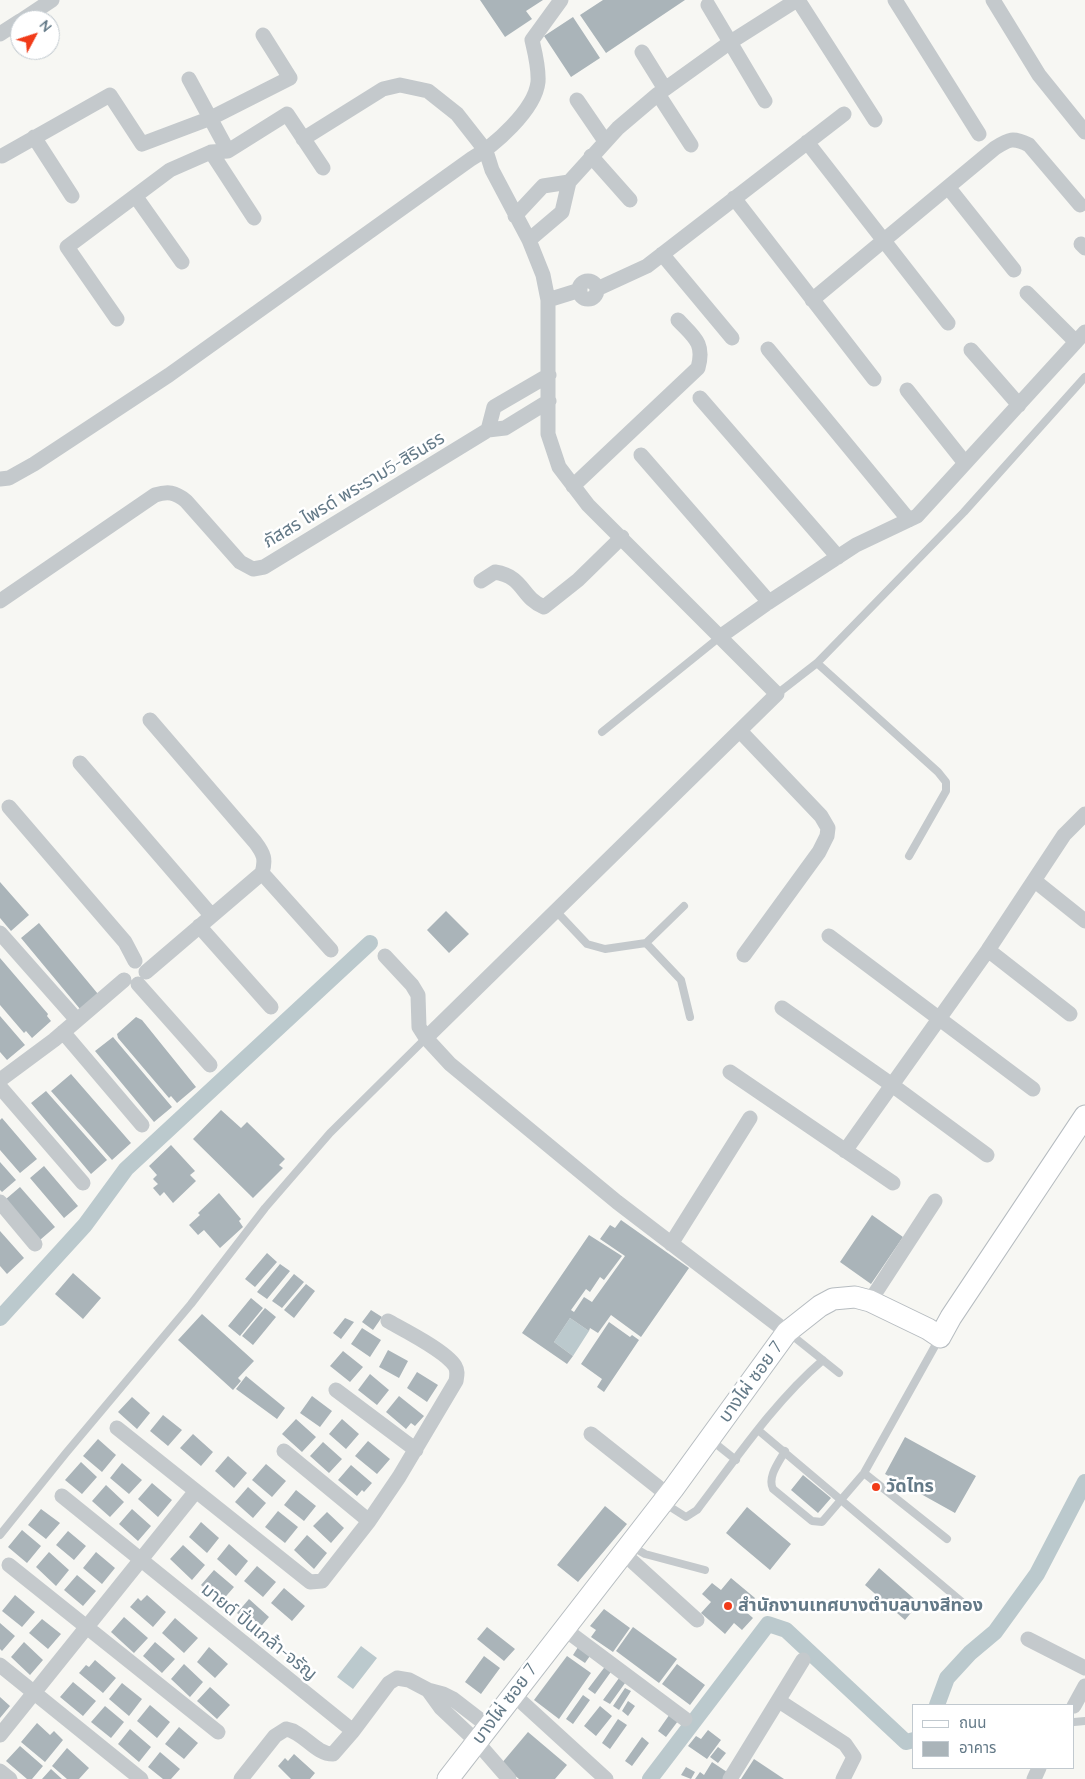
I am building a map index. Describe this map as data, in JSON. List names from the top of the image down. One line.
{"streets":{"street":["ภัสสร ไพรด์ พระราม5-สิรินธร","บางไผ่ ซอย 7","มายด์ ปิ่นเกล้า-จรัญ"]},"places":["วัดไทร","สำนักงานเทศบางตำบลบางสีทอง"],"legend":["ถนน","อาคาร"],"north":"top right"}
